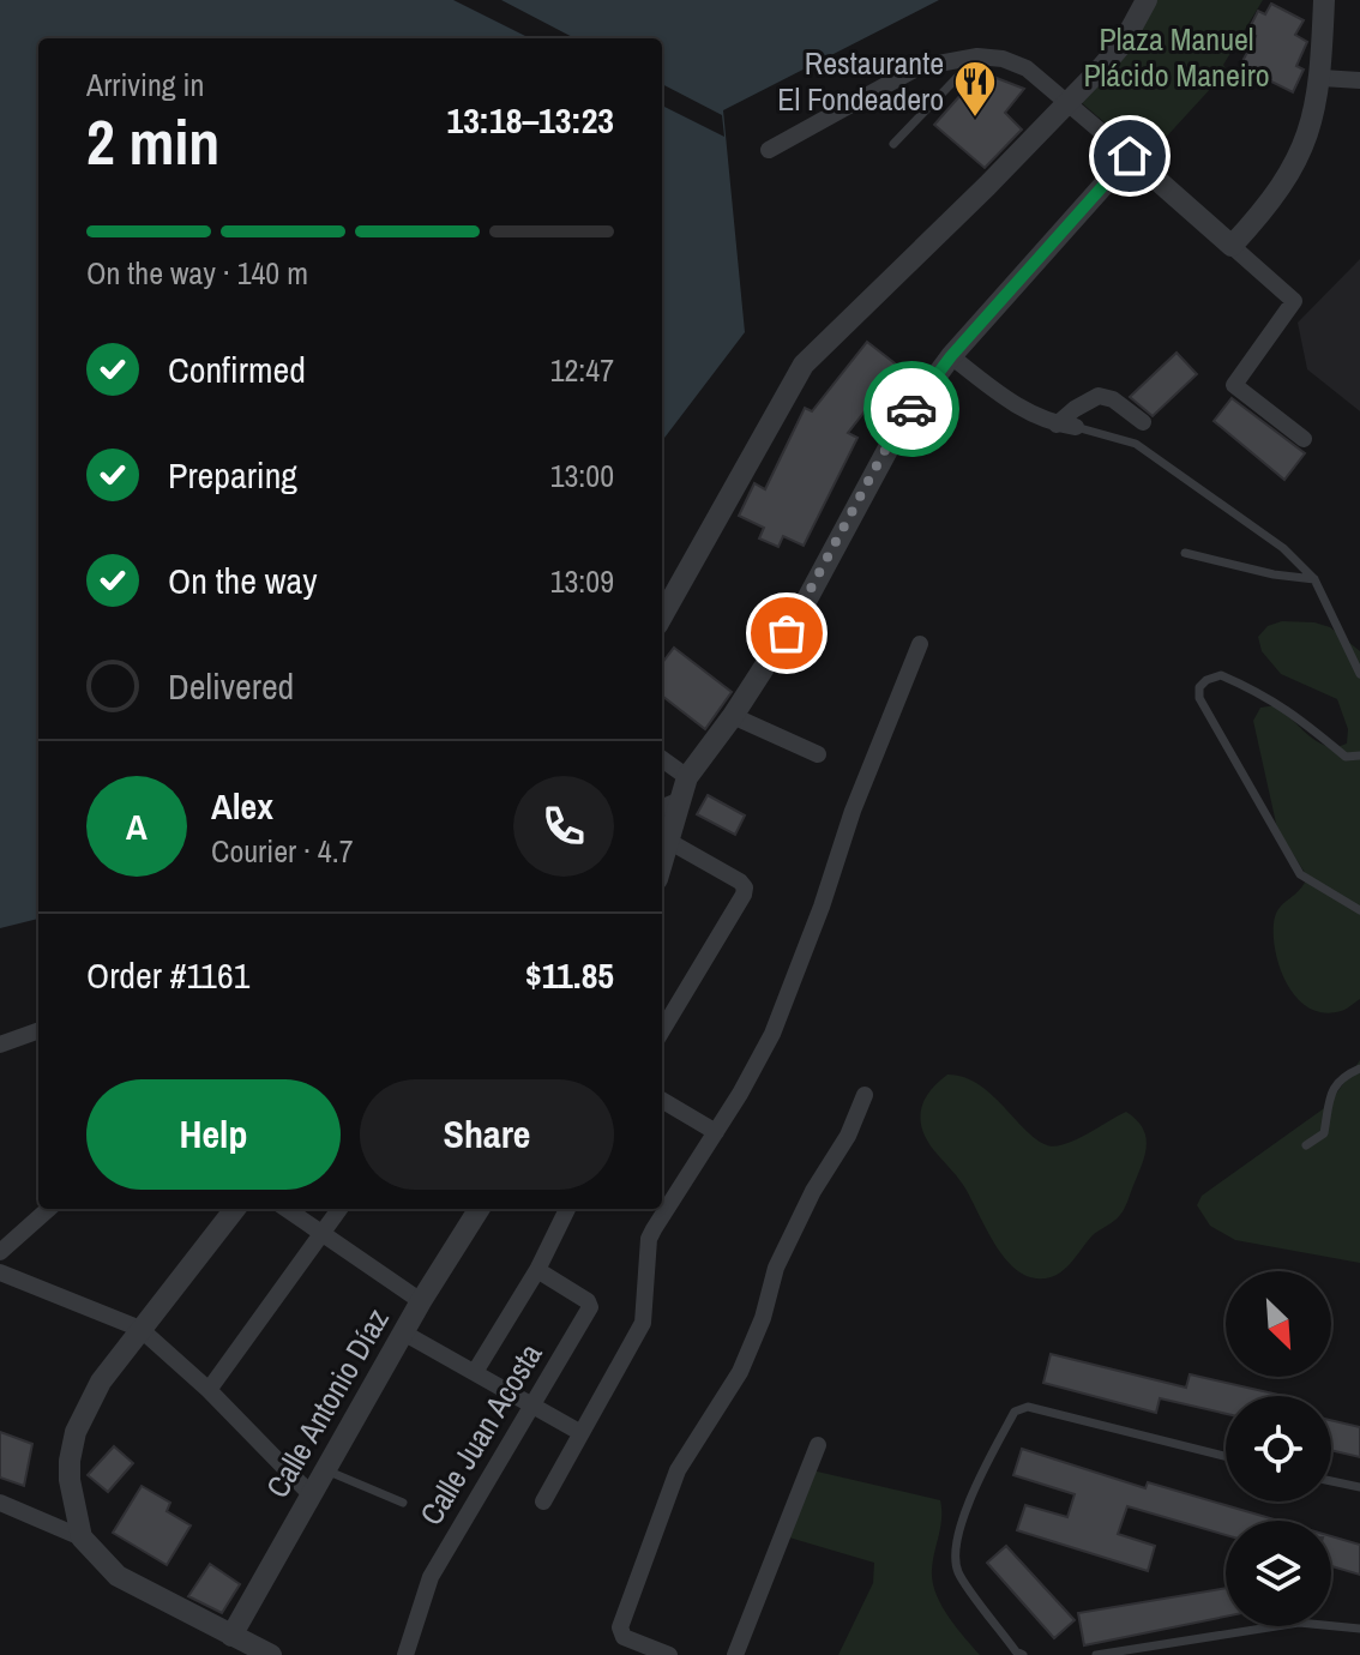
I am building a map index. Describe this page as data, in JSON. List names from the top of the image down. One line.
{"streets":{"street":["Calle Antonio Díaz","Calle Juan Acosta"]},"parks":["Plaza Manuel Plácido Maneiro"],"places":{"restaurant":["Restaurante El Fondeadero"]},"north":"bottom right","page":{"heading":["2 min","Arriving in","13:18–13:23"],"panel":["Alex","Courier · 4.7","Order #1161","$11.85"],"bar":"On the way · 140 m","list":[["Confirmed","12:47"],["Preparing","13:00"],["On the way","13:09"],"Delivered"],"round":"A","buttons":["Help","Share"]}}
